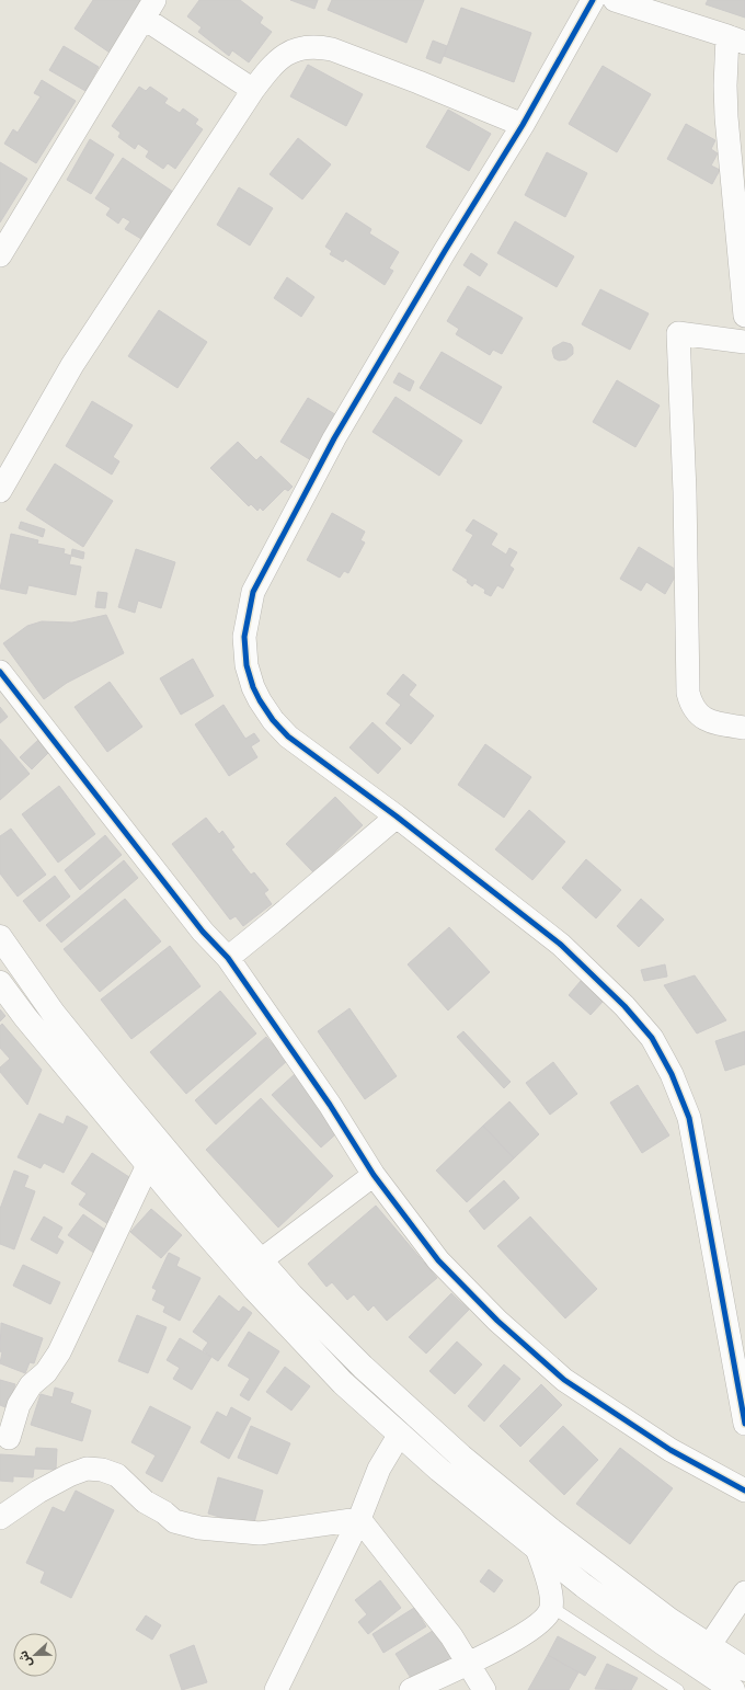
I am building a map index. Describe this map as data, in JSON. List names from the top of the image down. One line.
{"north":"left"}
